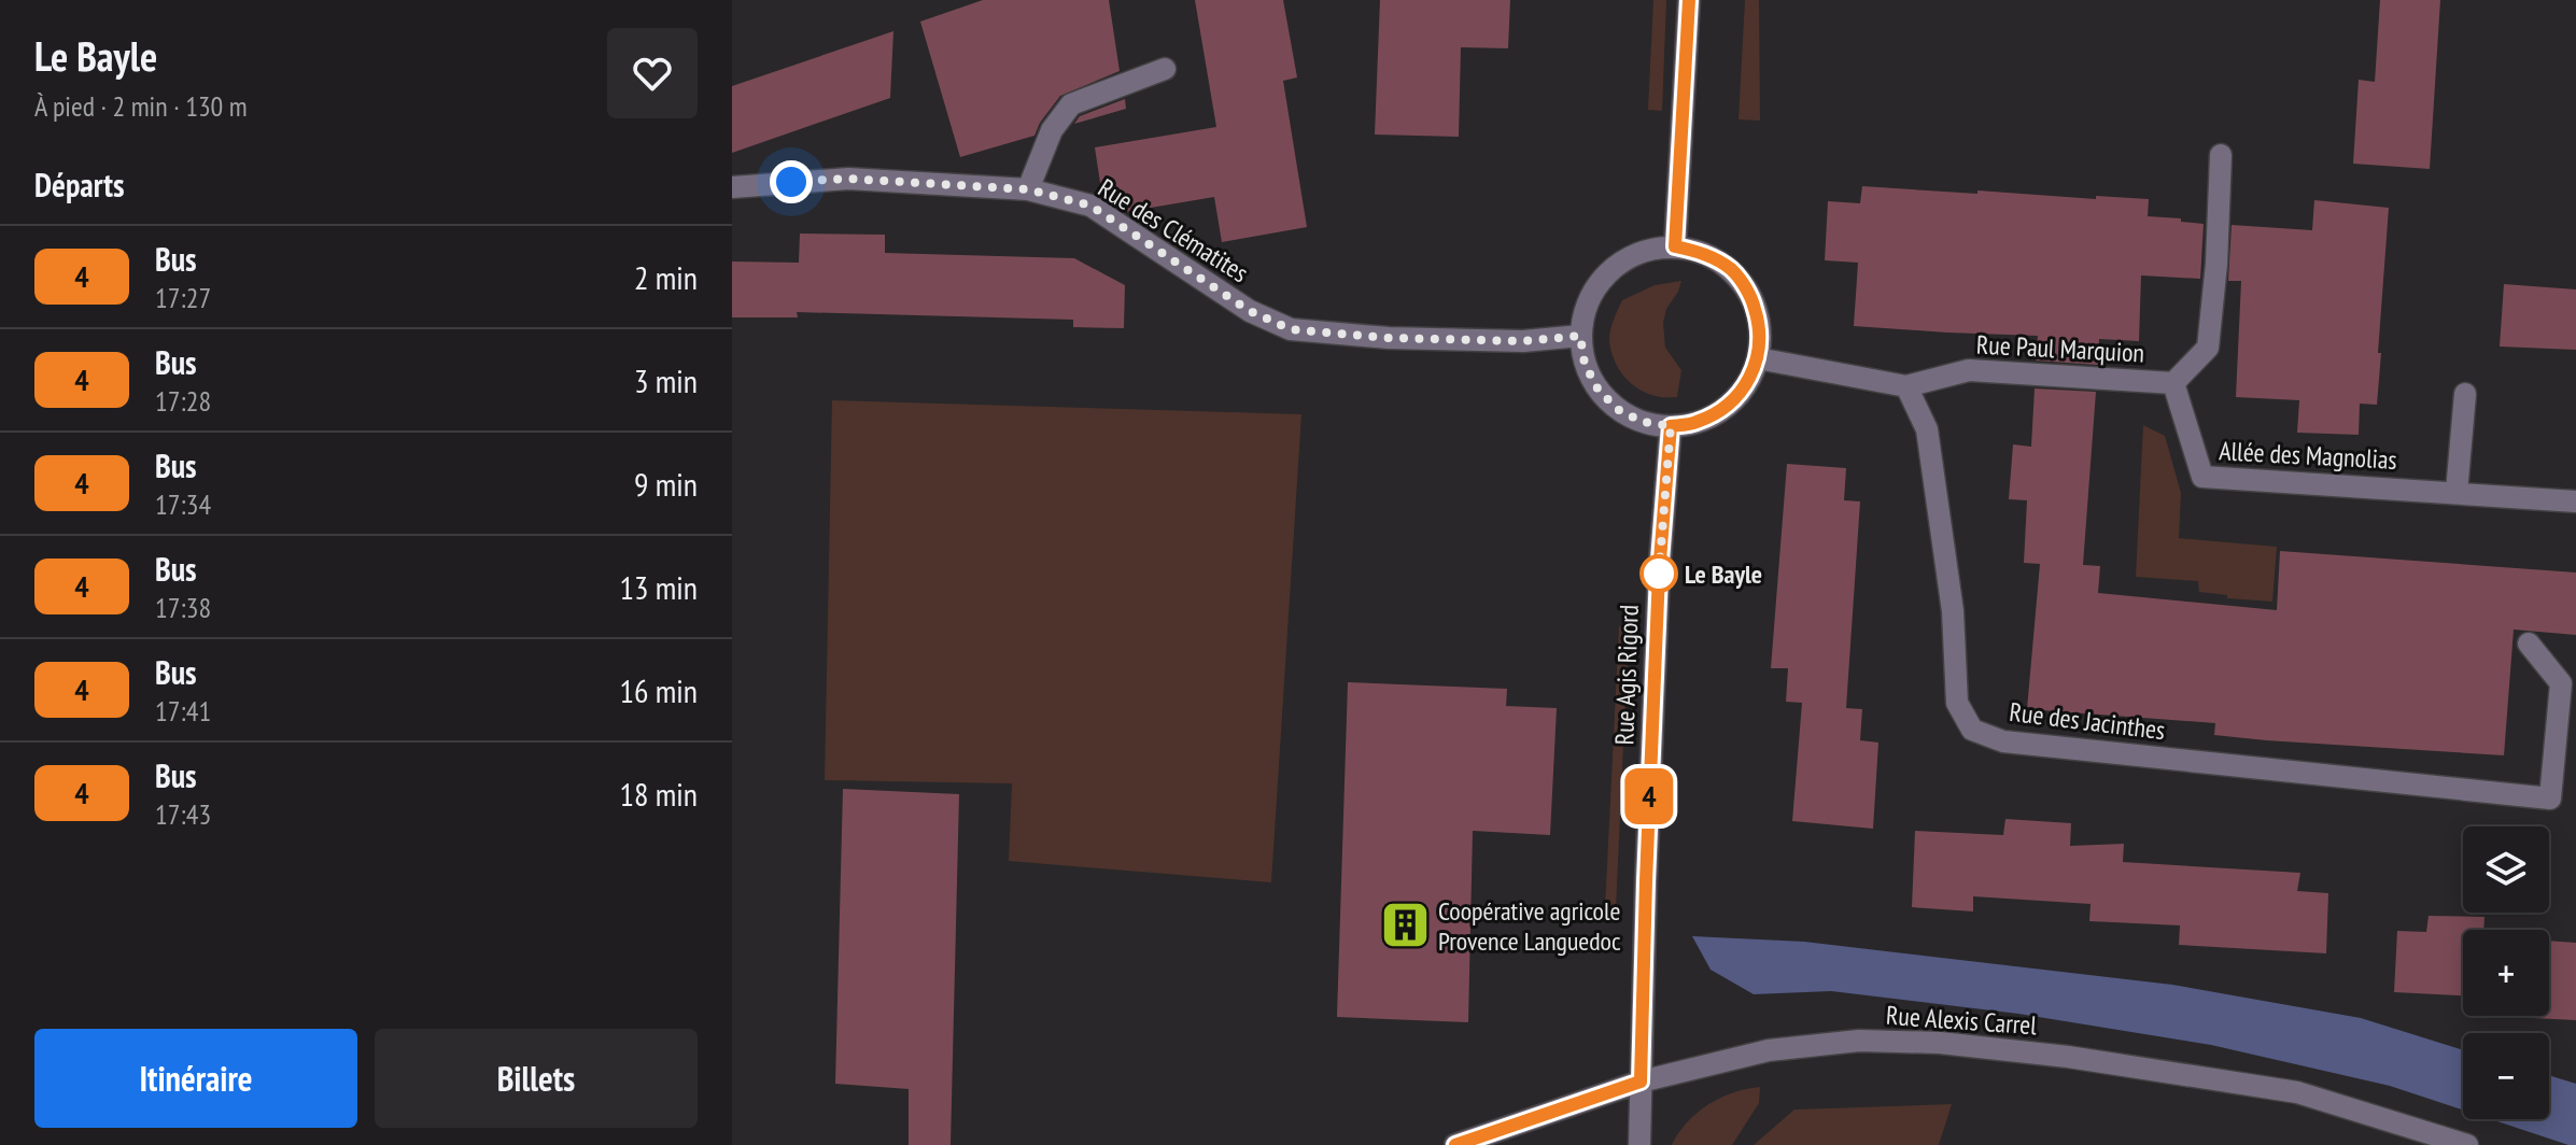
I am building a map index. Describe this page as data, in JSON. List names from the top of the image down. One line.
{"streets":{"street":["Rue des Clématites","Rue Paul Marquion","Allée des Magnolias","Rue Agis Rigord","Rue des Jacinthes","Rue Alexis Carrel"]},"crossings":[["Rue des Clématites","Rue Paul Marquion"],["Rue des Clématites","Rue Agis Rigord"],["Rue Paul Marquion","Allée des Magnolias"],["Rue Paul Marquion","Rue Agis Rigord"],["Rue Paul Marquion","Rue des Jacinthes"],["Rue Agis Rigord","Rue Alexis Carrel"]],"places":{"other":["Le Bayle"],"building":["Coopérative agricole Provence Languedoc"]},"lines":["bus line 4"],"page":{"heading":[["Le Bayle","À pied · 2 min · 130 m"],"Départs"],"on_map":"4","list":[{"mark":"4","name":"Bus","note":"17:27","value":"2 min"},{"mark":"4","name":"Bus","note":"17:28","value":"3 min"},{"mark":"4","name":"Bus","note":"17:34","value":"9 min"},{"mark":"4","name":"Bus","note":"17:38","value":"13 min"},{"mark":"4","name":"Bus","note":"17:41","value":"16 min"},{"mark":"4","name":"Bus","note":"17:43","value":"18 min"}],"map_buttons":["+","−"],"buttons":["Itinéraire","Billets"]}}
